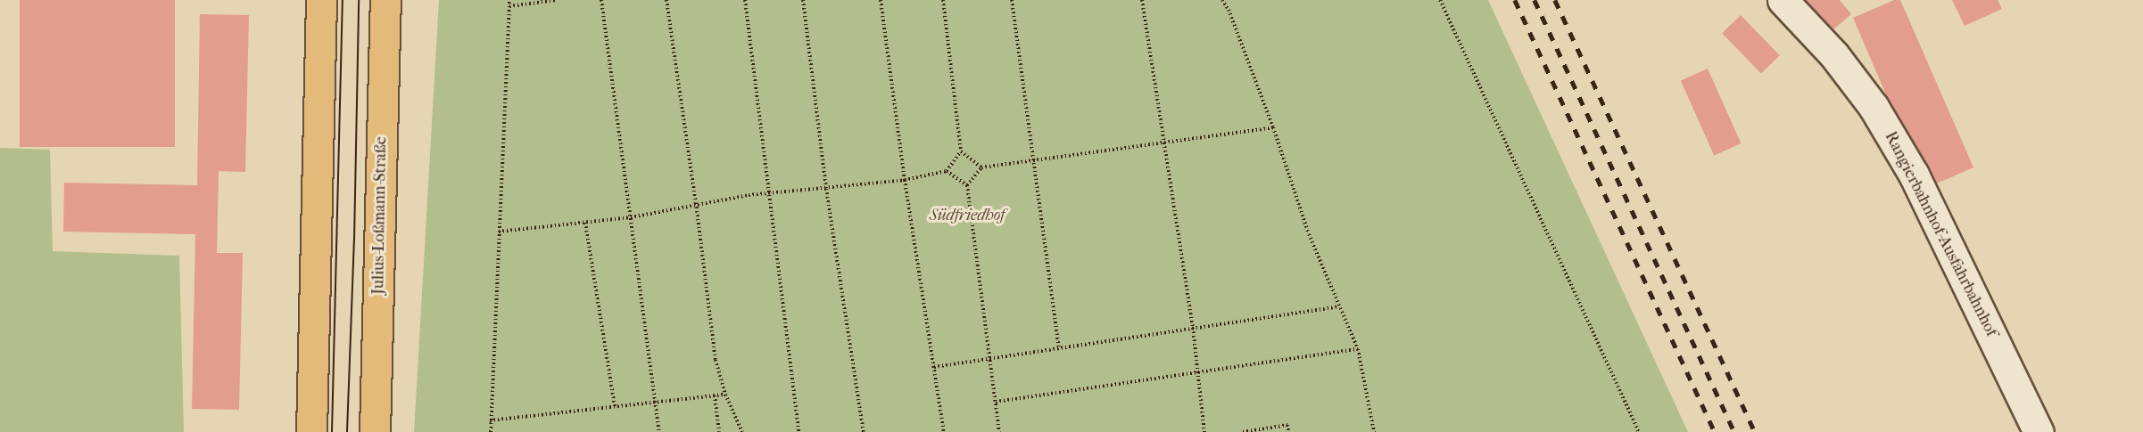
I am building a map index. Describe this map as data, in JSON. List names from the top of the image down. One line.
{"streets":{"main road":["Julius-Loßmann-Straße"],"lane":["Rangierbahnhof-Ausfahrbahnhof"]},"parks":["Südfriedhof"]}
